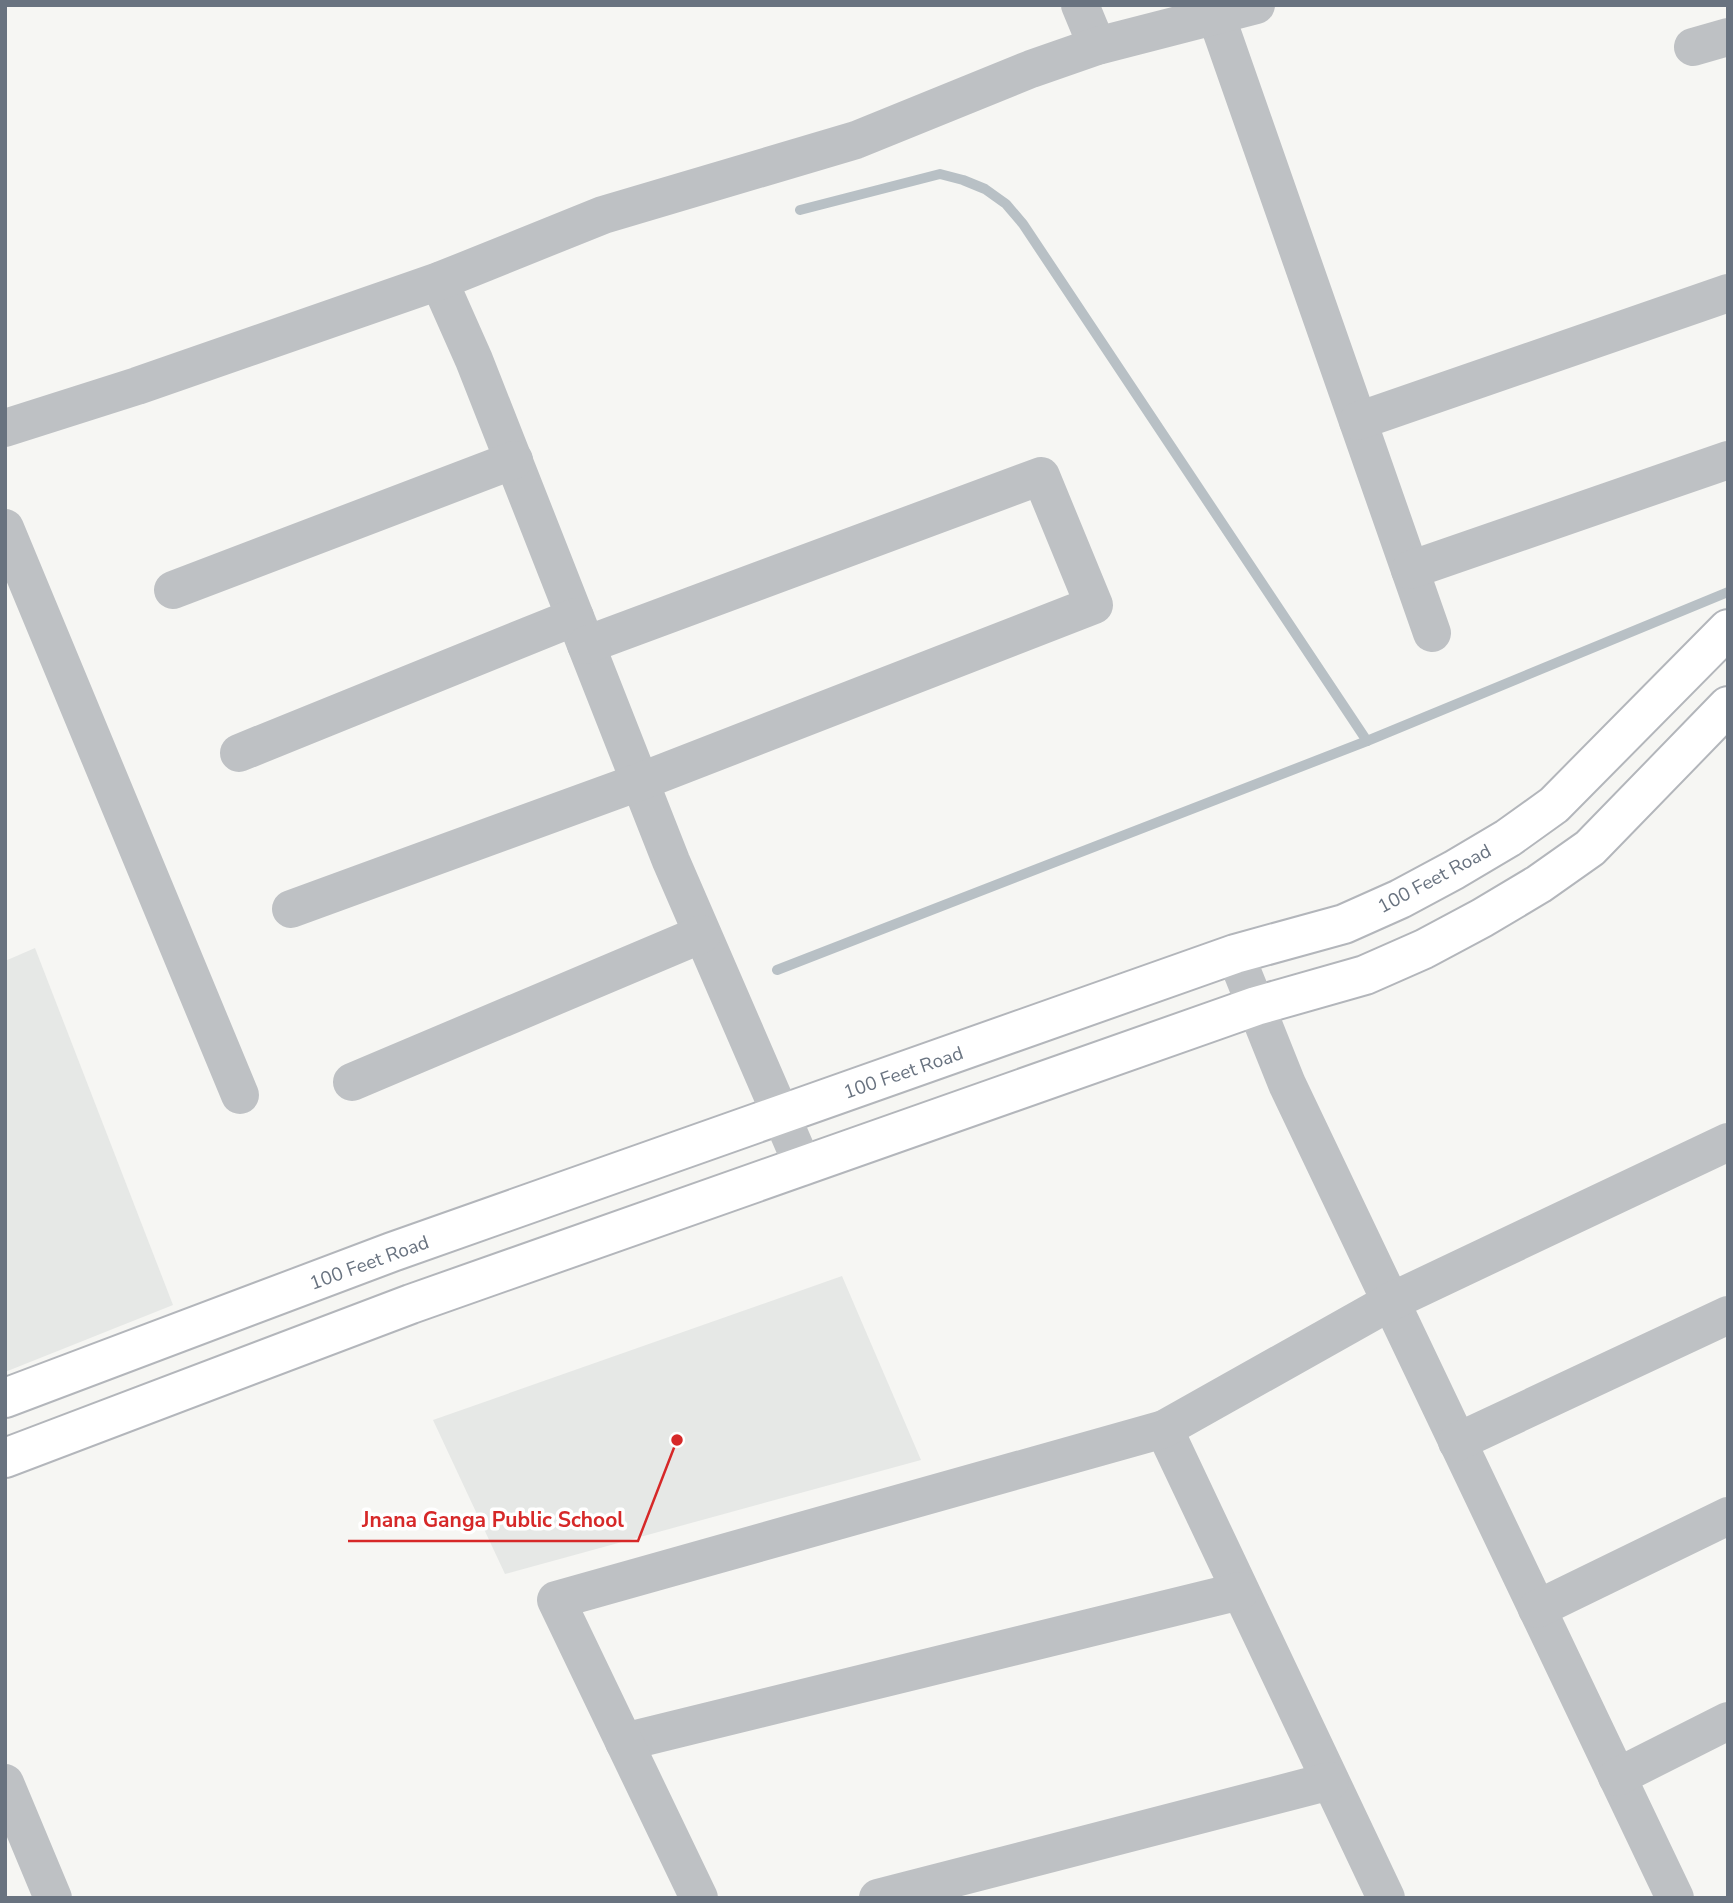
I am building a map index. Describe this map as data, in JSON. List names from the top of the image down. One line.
{"streets":{"main road":["100 Feet Road"]},"places":["Jnana Ganga Public School"]}
